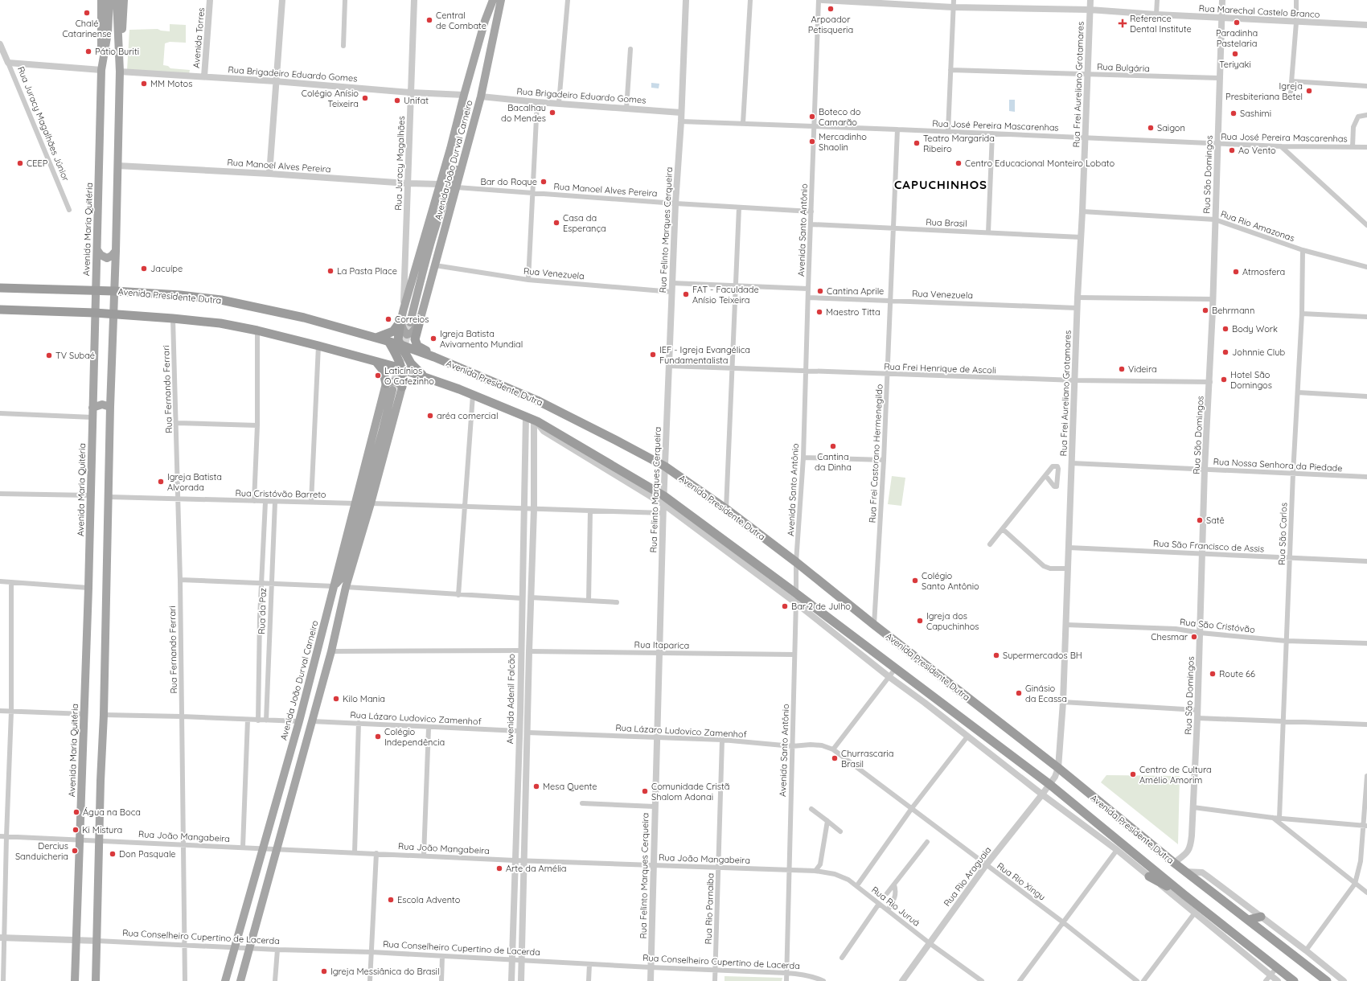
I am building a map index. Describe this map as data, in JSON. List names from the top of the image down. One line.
{"streets":{"highway":["Avenida Presidente Dutra"],"main road":["Avenida João Durval Carneiro","Avenida Maria Quitéria"],"street":["Rua Marechal Castelo Branco","Avenida Torres","Rua Bulgária","Rua Brigadeiro Eduardo Gomes","Rua Frei Aureliano Grotamares","Rua Juracy Magalhães Júnior","Rua José Pereira Mascarenhas","Rua Juracy Magalhães","Rua Manoel Alves Pereira","Rua São Domingos","Rua Brasil","Rua Rio Amazonas","Rua Felinto Marques Cerqueira","Avenida Santo Antônio","Rua Venezuela","Rua Frei Henrique de Ascoli","Rua Fernando Ferrari","Rua Frei Castorano Hermenegildo","Rua Nossa Senhora da Piedade","Rua Cristóvão Barreto","Rua São Carlos","Rua São Francisco de Assis","Rua da Paz","Rua São Cristóvão","Rua Itaparica","Avenida Adenil Falcão","Rua Lázaro Ludovico Zamenhof","Rua João Mangabeira","Rua Rio Araguaia","Rua Rio Xingu","Rua Rio Juruá","Rua Rio Parnaíba","Rua Conselheiro Cupertino de Lacerda"]},"crossings":[["Rua Marechal Castelo Branco","Rua Frei Aureliano Grotamares"],["Rua Marechal Castelo Branco","Rua São Domingos"],["Avenida Torres","Rua Brigadeiro Eduardo Gomes"],["Rua Bulgária","Rua Frei Aureliano Grotamares"],["Rua Bulgária","Rua São Domingos"],["Rua Brigadeiro Eduardo Gomes","Avenida João Durval Carneiro"],["Rua Brigadeiro Eduardo Gomes","Rua Juracy Magalhães"],["Rua Brigadeiro Eduardo Gomes","Rua Felinto Marques Cerqueira"],["Rua Frei Aureliano Grotamares","Rua José Pereira Mascarenhas"],["Rua Frei Aureliano Grotamares","Rua Brasil"],["Rua Frei Aureliano Grotamares","Rua Rio Amazonas"],["Rua Frei Aureliano Grotamares","Rua Venezuela"],["Rua Frei Aureliano Grotamares","Avenida Presidente Dutra"],["Rua Frei Aureliano Grotamares","Rua Frei Henrique de Ascoli"],["Rua Frei Aureliano Grotamares","Rua Nossa Senhora da Piedade"],["Rua Frei Aureliano Grotamares","Rua São Francisco de Assis"],["Rua Frei Aureliano Grotamares","Rua São Cristóvão"],["Rua Frei Aureliano Grotamares","Rua Rio Araguaia"],["Rua José Pereira Mascarenhas","Rua São Domingos"],["Rua José Pereira Mascarenhas","Rua Felinto Marques Cerqueira"],["Rua José Pereira Mascarenhas","Avenida Santo Antônio"],["Rua José Pereira Mascarenhas","Rua Frei Castorano Hermenegildo"],["Avenida João Durval Carneiro","Rua Juracy Magalhães"],["Avenida João Durval Carneiro","Rua Manoel Alves Pereira"],["Avenida João Durval Carneiro","Rua Venezuela"],["Avenida João Durval Carneiro","Rua Cristóvão Barreto"],["Avenida João Durval Carneiro","Rua João Mangabeira"],["Avenida João Durval Carneiro","Rua Conselheiro Cupertino de Lacerda"],["Rua Juracy Magalhães","Rua Manoel Alves Pereira"],["Rua Manoel Alves Pereira","Rua Felinto Marques Cerqueira"],["Rua Manoel Alves Pereira","Avenida Santo Antônio"],["Rua São Domingos","Rua Rio Amazonas"],["Rua São Domingos","Avenida Presidente Dutra"],["Rua São Domingos","Rua Frei Henrique de Ascoli"],["Rua São Domingos","Rua Nossa Senhora da Piedade"],["Rua São Domingos","Rua São Francisco de Assis"],["Rua São Domingos","Rua São Cristóvão"],["Rua Brasil","Avenida Santo Antônio"],["Rua Brasil","Rua Frei Castorano Hermenegildo"],["Rua Rio Amazonas","Rua São Carlos"],["Avenida Maria Quitéria","Avenida Presidente Dutra"],["Avenida Maria Quitéria","Rua João Mangabeira"],["Rua Felinto Marques Cerqueira","Rua Venezuela"],["Rua Felinto Marques Cerqueira","Avenida Presidente Dutra"],["Rua Felinto Marques Cerqueira","Rua Frei Henrique de Ascoli"],["Rua Felinto Marques Cerqueira","Rua Itaparica"],["Rua Felinto Marques Cerqueira","Rua Lázaro Ludovico Zamenhof"],["Rua Felinto Marques Cerqueira","Rua João Mangabeira"],["Rua Felinto Marques Cerqueira","Rua Conselheiro Cupertino de Lacerda"],["Avenida Santo Antônio","Rua Venezuela"],["Avenida Santo Antônio","Avenida Presidente Dutra"],["Avenida Santo Antônio","Rua Frei Henrique de Ascoli"],["Avenida Santo Antônio","Rua Itaparica"],["Avenida Santo Antônio","Rua Lázaro Ludovico Zamenhof"],["Avenida Santo Antônio","Rua João Mangabeira"],["Avenida Santo Antônio","Rua Rio Juruá"],["Avenida Santo Antônio","Rua Conselheiro Cupertino de Lacerda"],["Rua Venezuela","Rua Frei Castorano Hermenegildo"],["Avenida Presidente Dutra","Rua Fernando Ferrari"],["Avenida Presidente Dutra","Rua Frei Castorano Hermenegildo"],["Avenida Presidente Dutra","Avenida Adenil Falcão"],["Avenida Presidente Dutra","Rua Rio Araguaia"],["Rua Frei Henrique de Ascoli","Rua Frei Castorano Hermenegildo"],["Rua Fernando Ferrari","Rua Cristóvão Barreto"],["Rua Fernando Ferrari","Rua João Mangabeira"],["Rua Fernando Ferrari","Rua Conselheiro Cupertino de Lacerda"],["Rua Nossa Senhora da Piedade","Rua São Carlos"],["Rua Cristóvão Barreto","Rua da Paz"],["Rua São Carlos","Rua São Francisco de Assis"],["Rua São Carlos","Rua São Cristóvão"],["Rua Itaparica","Avenida Adenil Falcão"],["Avenida Adenil Falcão","Rua Lázaro Ludovico Zamenhof"],["Avenida Adenil Falcão","Rua João Mangabeira"],["Avenida Adenil Falcão","Rua Conselheiro Cupertino de Lacerda"],["Rua Lázaro Ludovico Zamenhof","Rua Rio Xingu"],["Rua Lázaro Ludovico Zamenhof","Rua Rio Parnaíba"],["Rua João Mangabeira","Rua Rio Juruá"],["Rua João Mangabeira","Rua Rio Parnaíba"],["Rua Rio Araguaia","Rua Rio Xingu"],["Rua Rio Araguaia","Rua Rio Juruá"],["Rua Rio Parnaíba","Rua Conselheiro Cupertino de Lacerda"]],"districts":["CAPUCHINHOS"],"places":{"other":["Arpoador Petisqueria","Chalé Catarinense","Central de Combate","Paradinha Pastelaria","Pátio Buriti","Teriyaki","MM Motos","Igreja Presbiteriana Betel","Colégio Anísio Teixeira","Unifat","Bacalhau do Mendes","Sashimi","Boteco do Camarão","Saigon","Mercadinho Shaolin","Teatro Margarida Ribeiro","Ao Vento","CEEP","Centro Educacional Monteiro Lobato","Bar do Roque","Casa da Esperança","Jacuípe","La Pasta Place","Atmosfera","Cantina Aprile","FAT - Faculdade Anísio Teixeira","Behrmann","Maestro Titta","Correios","Body Work","Igreja Batista Avivamento Mundial","Johnnie Club","IEF - Igreja Evangélica Fundamentalista","TV Subaé","Videira","Laticínios O Cafezinho","Hotel São Domingos","aréa comercial","Cantina da Dinha","Igreja Batista Alvorada","Satê","Colégio Santo Antônio","Bar 2 de Julho","Igreja dos Capuchinhos","Chesmar","Supermercados BH","Route 66","Ginásio da Ecassa","Kilo Mania","Colégio Independência","Churrascaria Brasil","Centro de Cultura Amélio Amorim","Mesa Quente","Comunidade Cristã Shalom Adonai","Água na Boca","Ki Mistura","Dercius Sanduicheria","Don Pasquale","Arte da Amélia","Escola Advento","Igreja Messiânica do Brasil"],"health":["Reference Dental Institute"]}}
